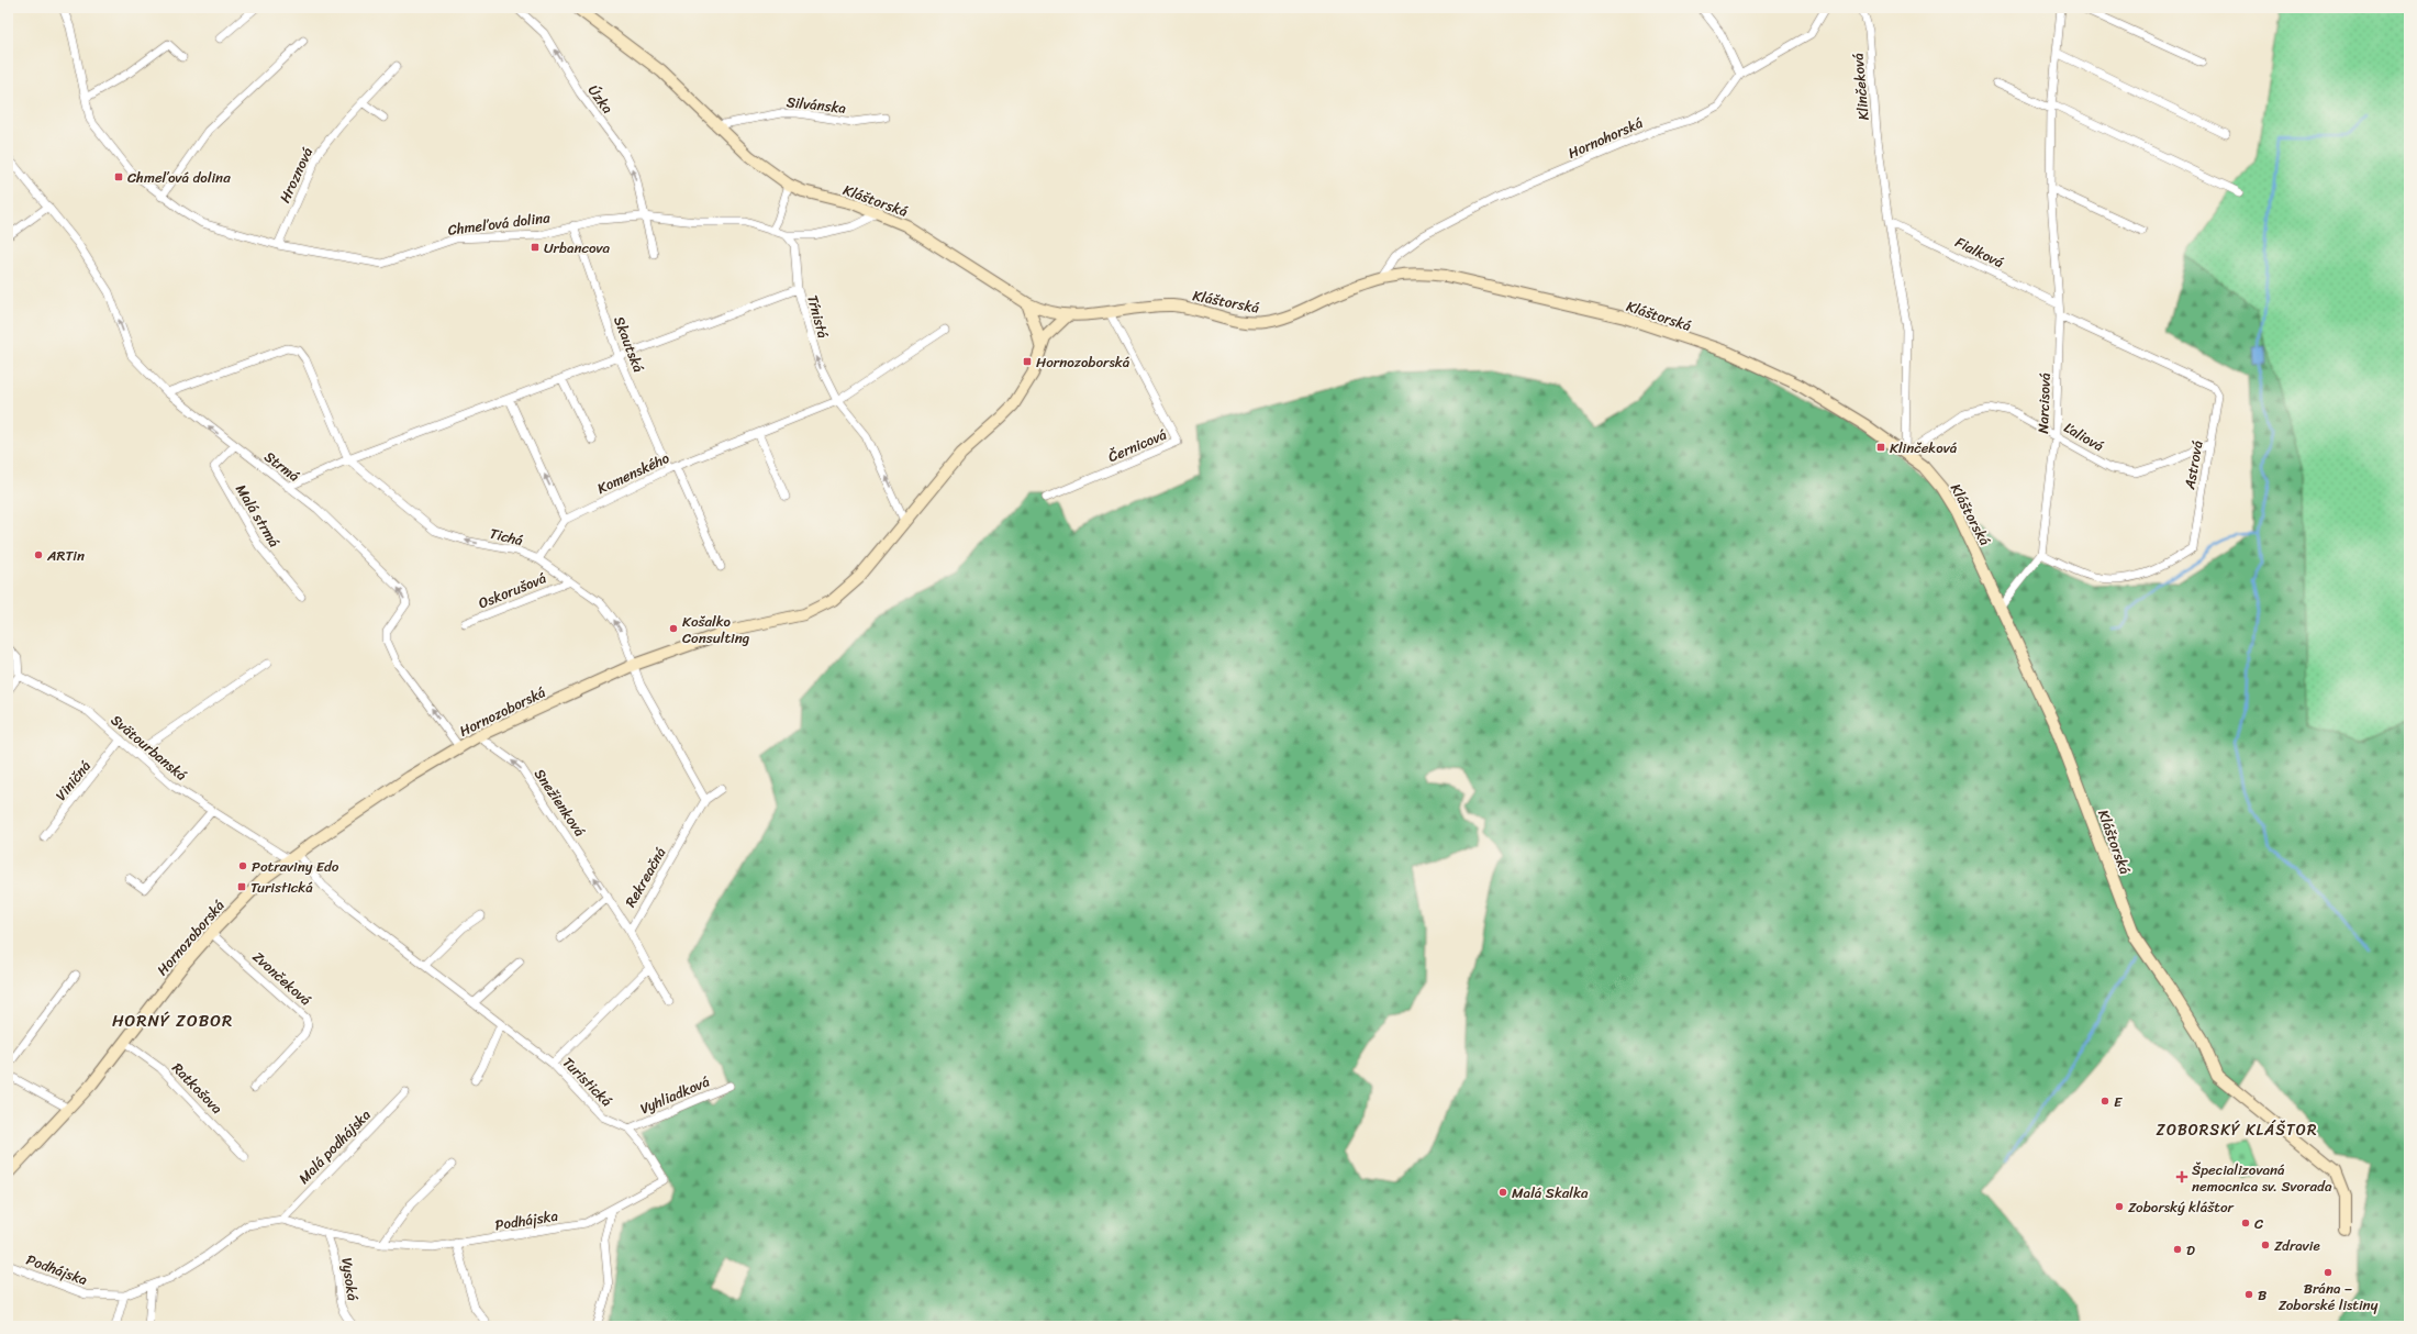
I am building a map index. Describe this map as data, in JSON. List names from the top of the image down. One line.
{"streets":{"street":["Klinčeková","Úzka","Silvánska","Hornohorská","Hroznová","Kláštorská","Chmeľová dolina","Fialková","Tŕnistá","Skautská","Narcisová","Ľaliová","Černicová","Astrová","Strmá","Komenského","Malá strmá","Tichá","Oskorušová","Hornozoborská","Svätourbanská","Viničná","Snežienková","Rekreačná","Zvončeková","Turistická","Ratkošova","Vyhliadková","Malá podhájska","Podhájska","Vysoká"]},"crossings":[["Klinčeková","Kláštorská"],["Klinčeková","Fialková"],["Klinčeková","Ľaliová"],["Úzka","Chmeľová dolina"],["Silvánska","Kláštorská"],["Hornohorská","Kláštorská"],["Hroznová","Chmeľová dolina"],["Kláštorská","Chmeľová dolina"],["Kláštorská","Ľaliová"],["Kláštorská","Černicová"],["Kláštorská","Hornozoborská"],["Chmeľová dolina","Tŕnistá"],["Chmeľová dolina","Skautská"],["Fialková","Narcisová"],["Tŕnistá","Komenského"],["Tŕnistá","Hornozoborská"],["Skautská","Komenského"],["Narcisová","Ľaliová"],["Narcisová","Astrová"],["Ľaliová","Astrová"],["Strmá","Malá strmá"],["Strmá","Hornozoborská"],["Tichá","Oskorušová"],["Tichá","Hornozoborská"],["Hornozoborská","Svätourbanská"],["Hornozoborská","Snežienková"],["Hornozoborská","Zvončeková"],["Hornozoborská","Turistická"],["Hornozoborská","Ratkošova"],["Svätourbanská","Viničná"],["Svätourbanská","Turistická"],["Snežienková","Rekreačná"],["Turistická","Vyhliadková"],["Turistická","Podhájska"],["Malá podhájska","Podhájska"],["Podhájska","Vysoká"]],"one_way":["Úzka","Tŕnistá","Strmá","Tichá","Snežienková"],"districts":["HORNÝ ZOBOR","ZOBORSKÝ KLÁŠTOR"],"places":{"transit":["Chmeľová dolina","Urbancova","Hornozoborská","Klinčeková","Turistická"],"other":["ARTin","Košalko Consulting","Potraviny Edo","E","Malá Skalka","Zoborský kláštor","C","Zdravie","D","Brána – Zoborské listiny","B"],"health":["Špecializovaná nemocnica sv. Svorada"]}}
